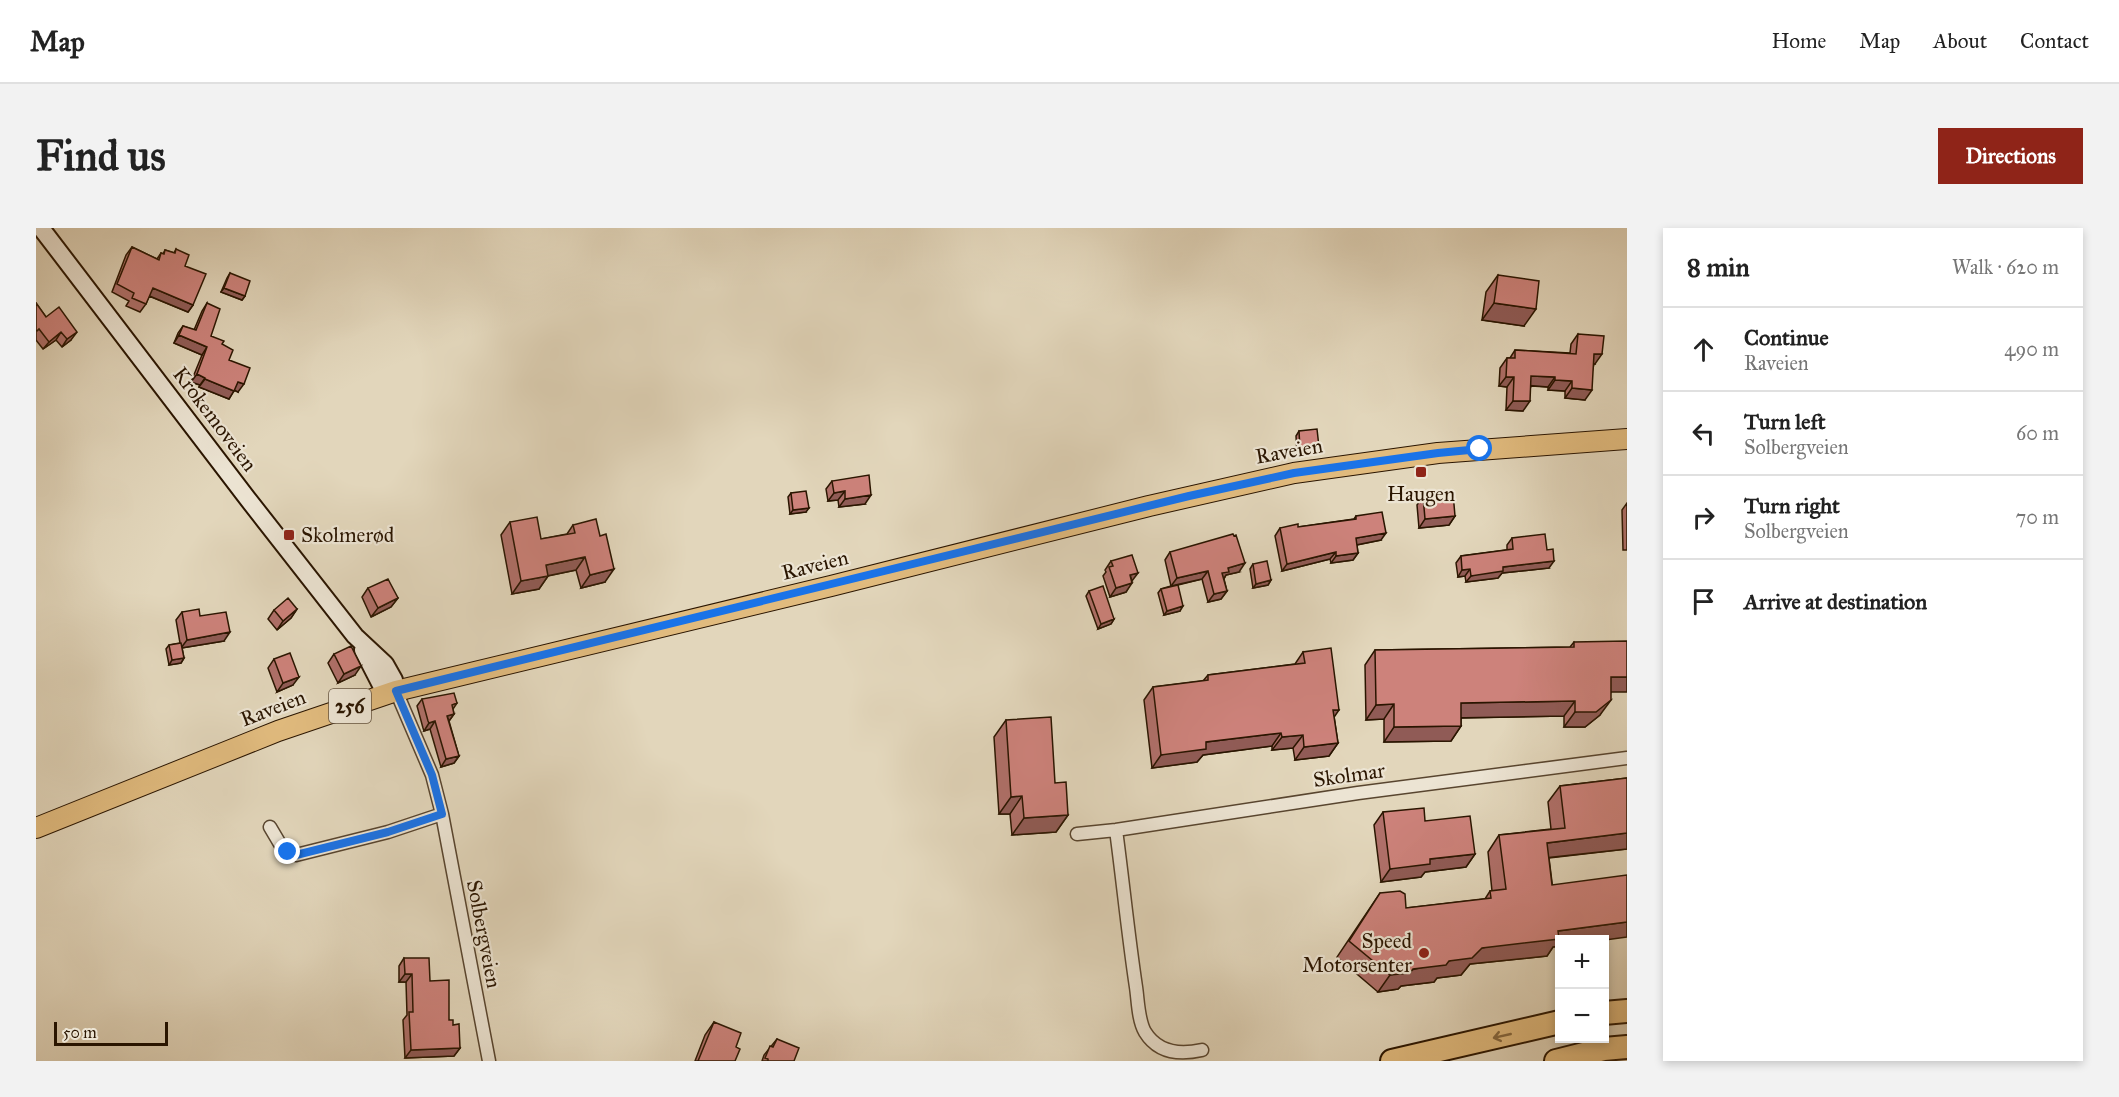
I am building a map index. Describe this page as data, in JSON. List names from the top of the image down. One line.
{"streets":{"main road":["Krokemoveien","Raveien","256"],"street":["Skolmar","Solbergveien"]},"crossings":[["Krokemoveien","Raveien"],["Krokemoveien","Solbergveien"],["Raveien","Solbergveien"]],"places":{"transit":["Haugen","Skolmerød"],"other":["Speed Motorsenter"]},"scale_bar":"50 m","page":{"header":"Map","nav":["Home","Map","About","Contact"],"buttons":"Directions","title":"Find us","heading":["8 min","Walk · 620 m"],"list":[["Continue","Raveien","490 m"],["Turn left","Solbergveien","60 m"],["Turn right","Solbergveien","70 m"],"Arrive at destination"],"map_buttons":["+","−"],"scale":"50 m"}}
